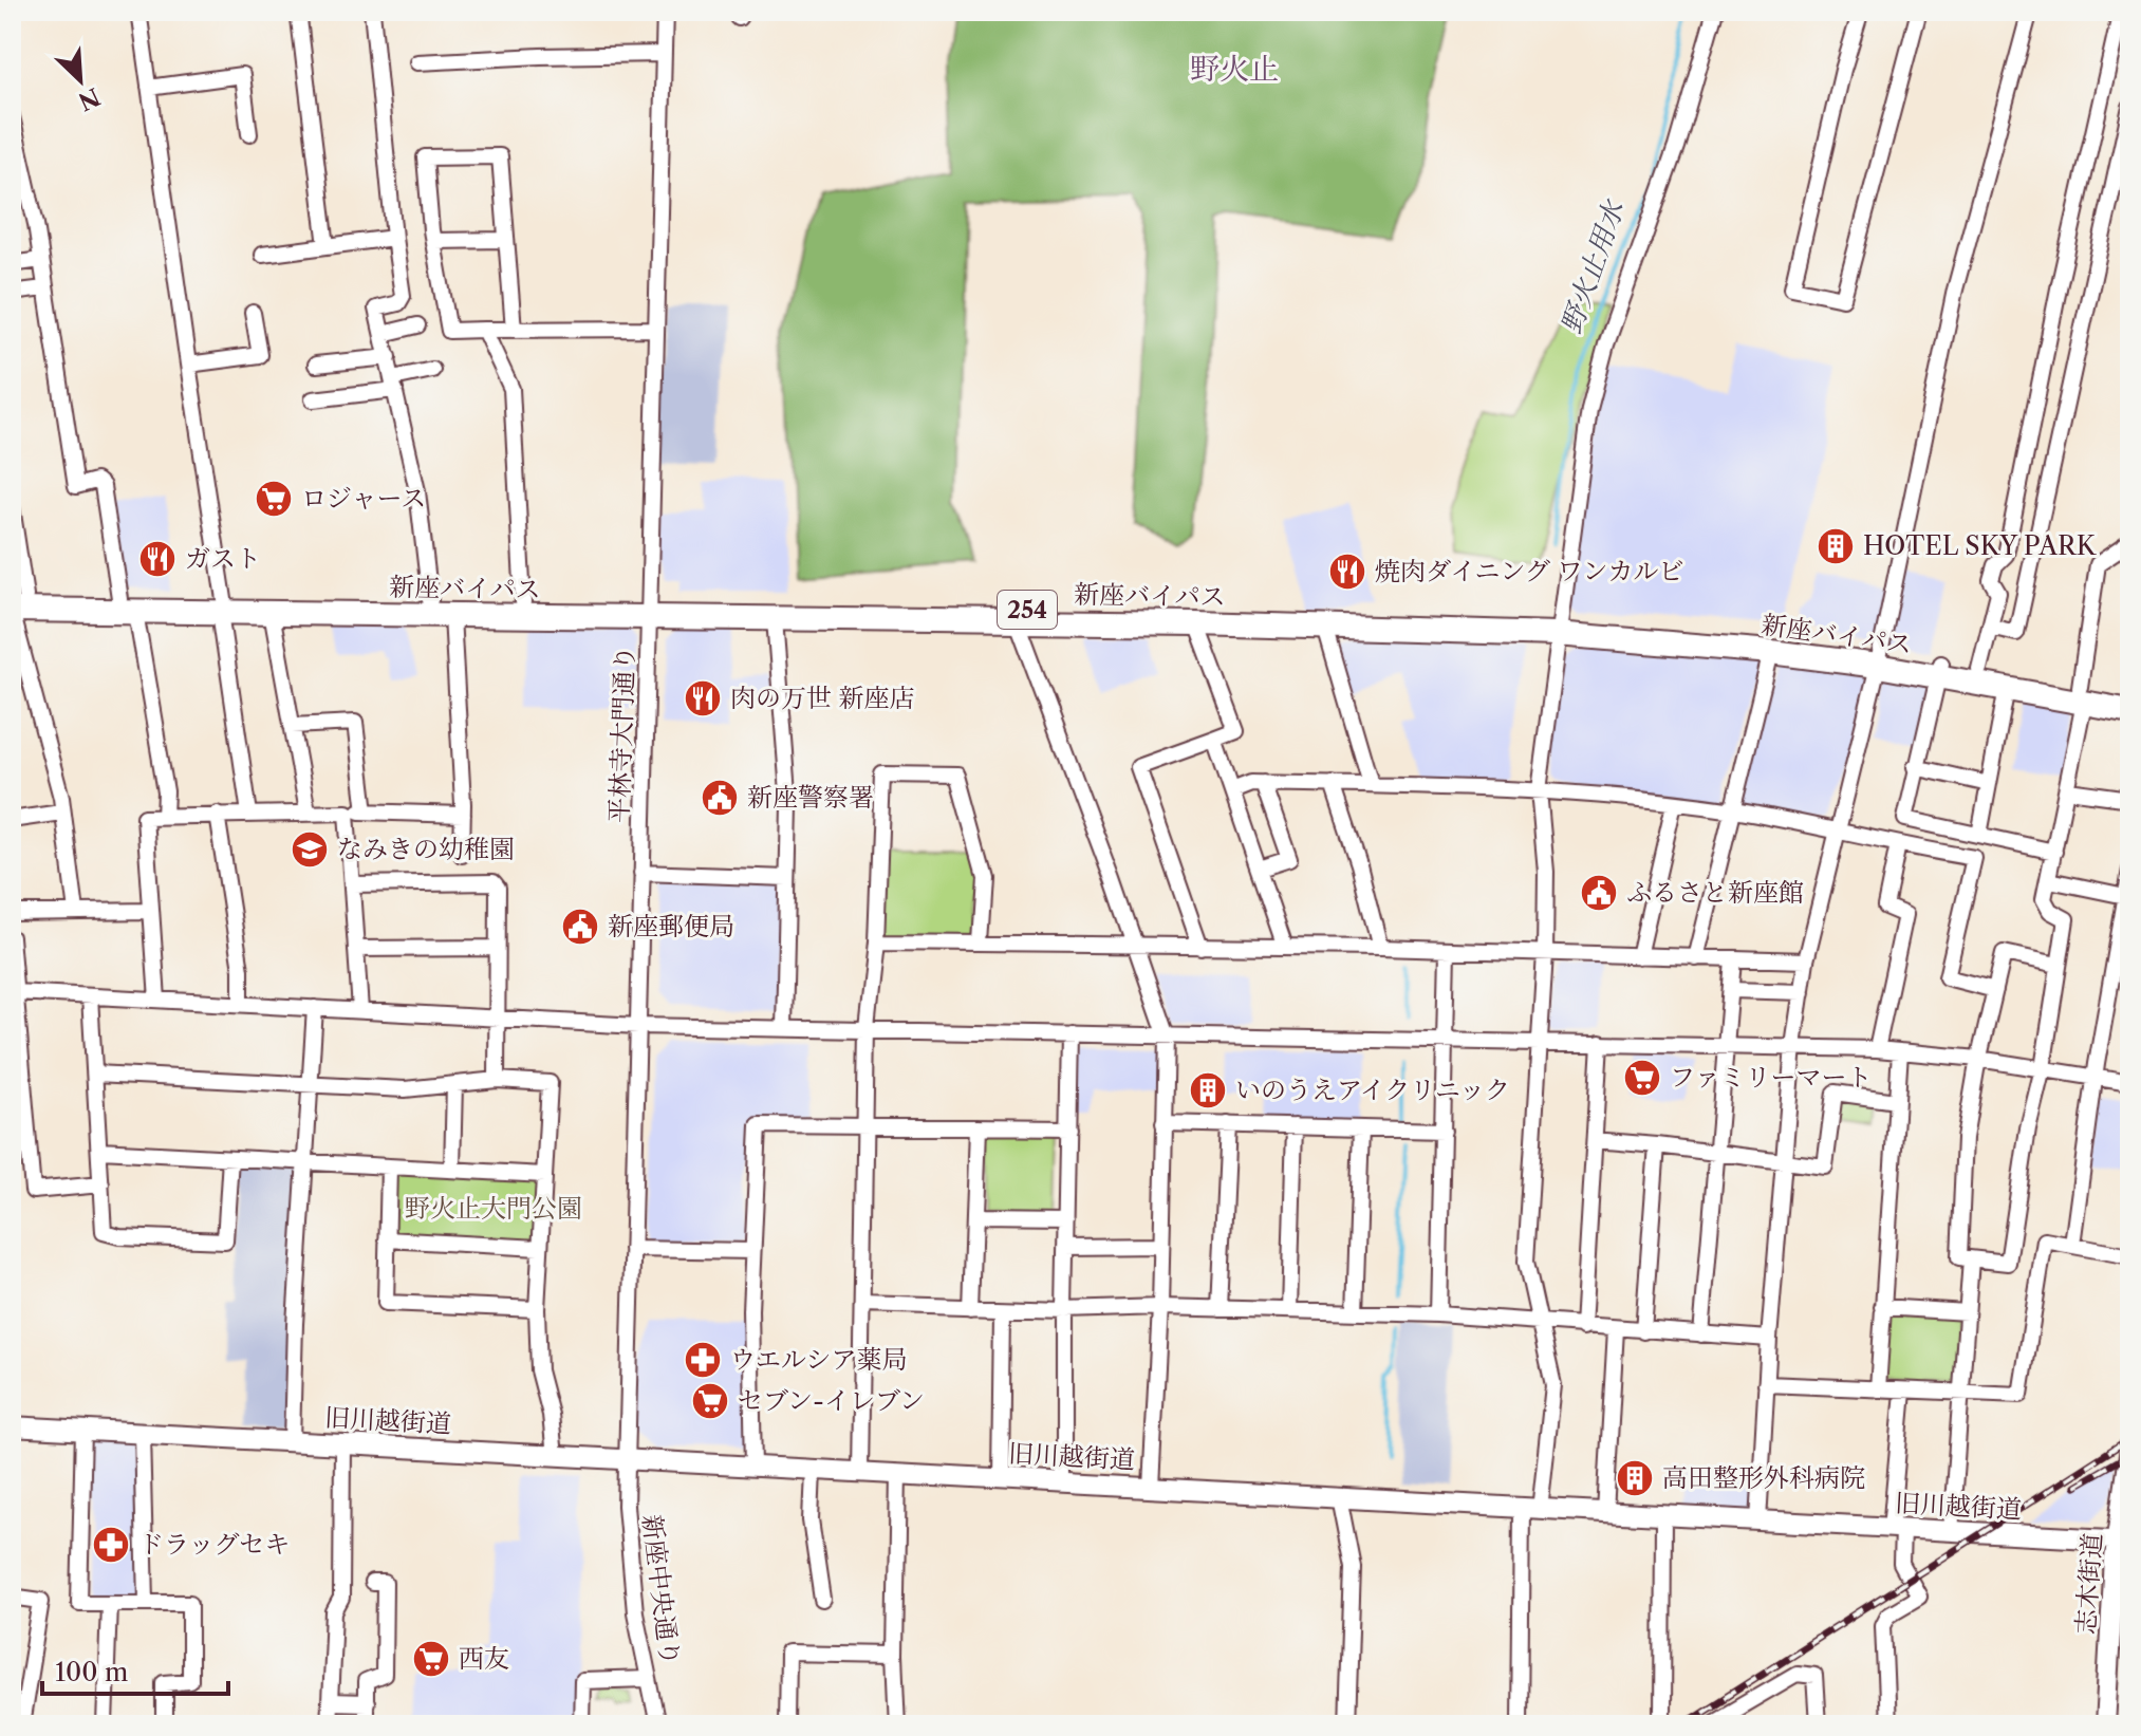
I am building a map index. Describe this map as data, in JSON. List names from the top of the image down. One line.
{"streets":{"highway":["新座バイパス","254"],"main road":["旧川越街道","志木街道"],"street":["平林寺大門通り","新座中央通り"]},"crossings":[["新座バイパス","平林寺大門通り"],["平林寺大門通り","旧川越街道"],["平林寺大門通り","新座中央通り"],["旧川越街道","志木街道"],["旧川越街道","新座中央通り"]],"districts":["野火止"],"water":["野火止用水"],"parks":["野火止大門公園"],"places":{"supermarket":["ロジャース","ファミリーマート","セブン-イレブン","西友"],"building":["HOTEL SKY PARK","いのうえアイクリニック","高田整形外科病院"],"restaurant":["ガスト","焼肉ダイニング ワンカルビ","肉の万世 新座店"],"public building":["新座警察署","ふるさと新座館","新座郵便局"],"school or university":["なみきの幼稚園"],"pharmacy":["ウエルシア薬局","ドラッグセキ"]},"scale_bar":"100 m","north":"bottom right"}
